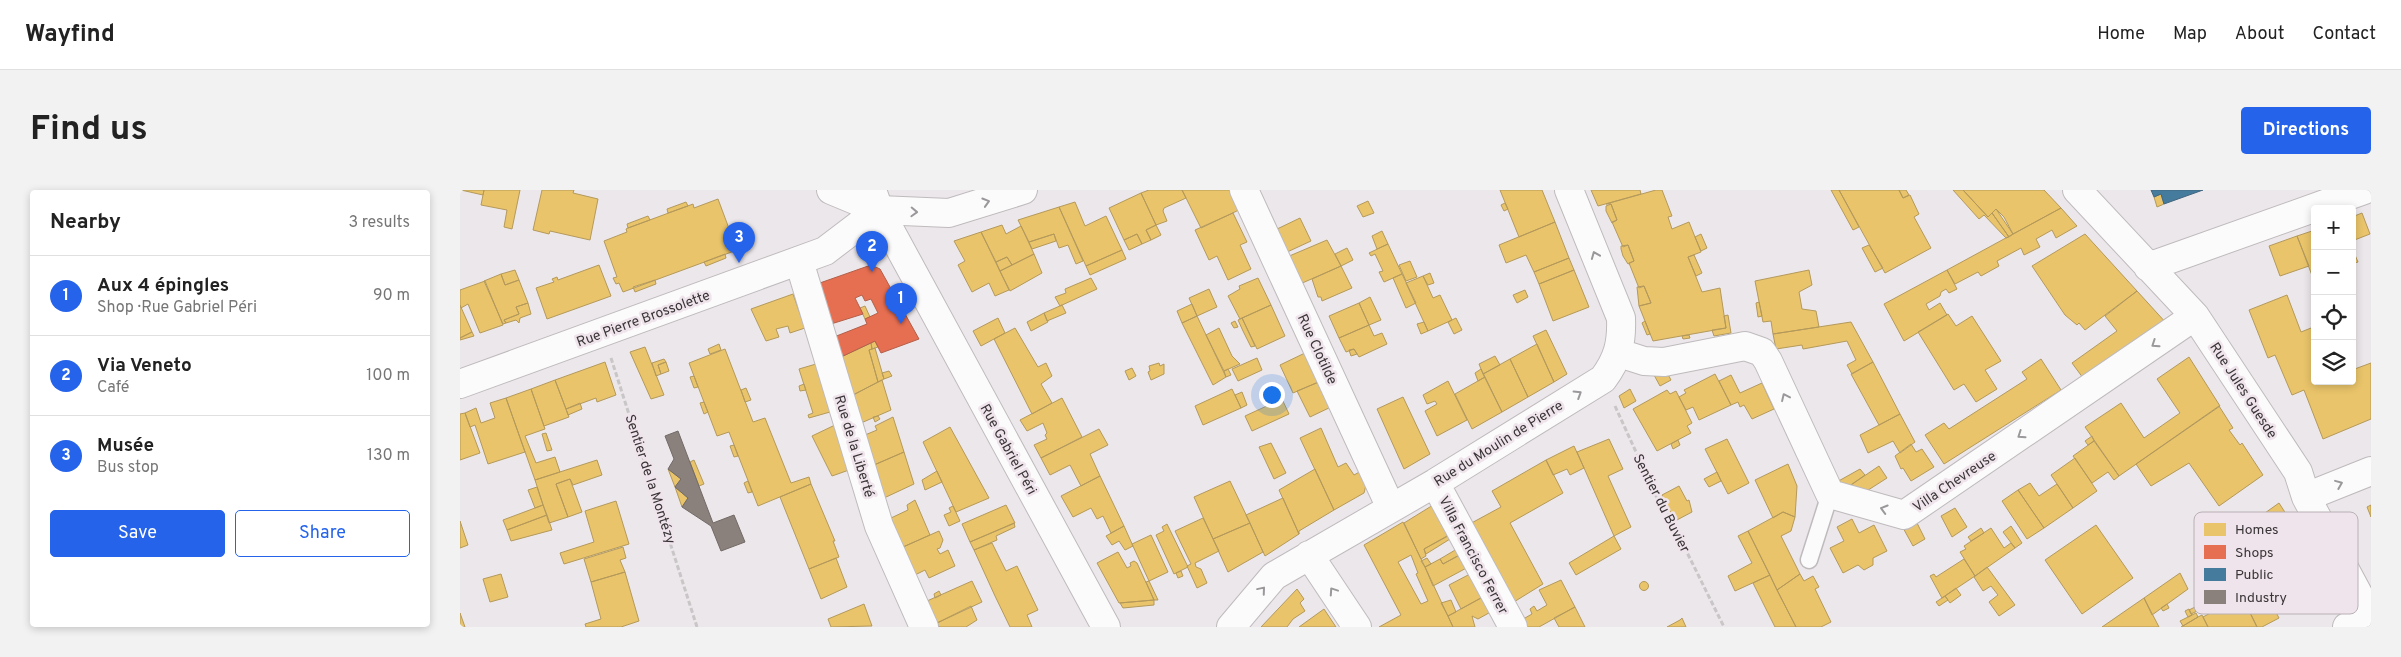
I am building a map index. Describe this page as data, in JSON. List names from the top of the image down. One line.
{"streets":{"street":["Rue Pierre Brossolette","Rue Clotilde","Rue Jules Guesde","Rue du Moulin de Pierre","Rue de la Liberté","Rue Gabriel Péri","Villa Chevreuse","Villa Francisco Ferrer"],"path":["Sentier de la Montézy","Sentier du Buvier"]},"crossings":[["Rue Pierre Brossolette","Rue de la Liberté"],["Rue Pierre Brossolette","Rue Gabriel Péri"],["Rue Pierre Brossolette","Sentier de la Montézy"],["Rue Clotilde","Rue du Moulin de Pierre"],["Rue Jules Guesde","Villa Chevreuse"],["Rue du Moulin de Pierre","Sentier du Buvier"],["Rue du Moulin de Pierre","Villa Francisco Ferrer"]],"one_way":["Rue du Moulin de Pierre","Villa Chevreuse"],"legend":["Homes","Shops","Public","Industry"],"page":{"header":"Wayfind","nav":["Home","Map","About","Contact"],"buttons":["Directions",["Save","Share"]],"title":"Find us","heading":["Nearby","3 results"],"map_buttons":["+","−"],"pins":["3","2","1"],"list":[{"mark":"1","name":"Aux 4 épingles","note":"Shop · Rue Gabriel Péri","value":"90 m"},{"mark":"2","name":"Via Veneto","note":"Café","value":"100 m"},{"mark":"3","name":"Musée","note":"Bus stop","value":"130 m"}]}}
